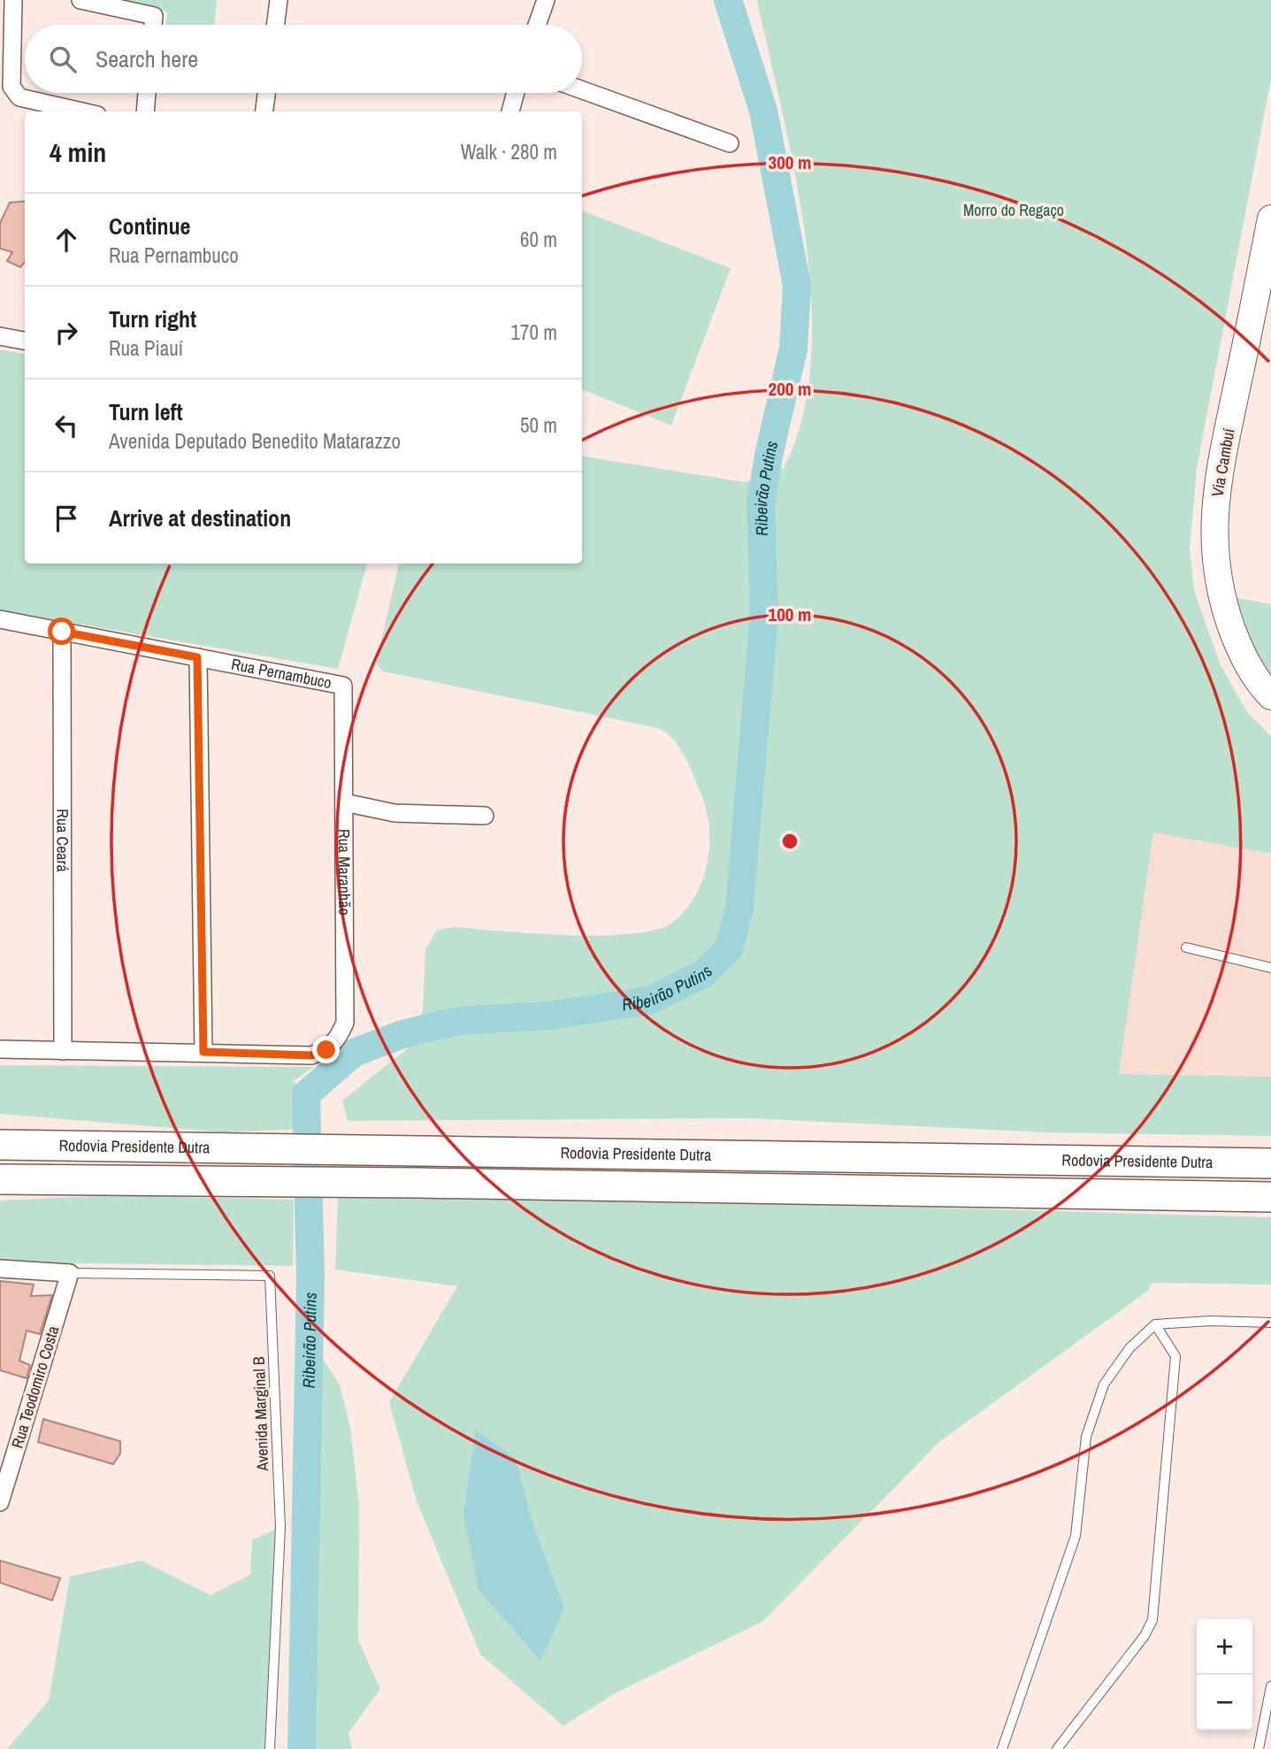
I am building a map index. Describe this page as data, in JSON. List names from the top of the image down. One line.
{"streets":{"highway":["Rodovia Presidente Dutra"],"main road":["Via Cambuí"],"street":["Rua Pernambuco","Rua Ceará","Rua Maranhão","Rua Teodomiro Costa"],"lane":["Avenida Marginal B"]},"crossings":[["Rua Pernambuco","Rua Ceará"],["Rua Pernambuco","Rua Maranhão"],["Rua Teodomiro Costa","Avenida Marginal B"]],"water":["Ribeirão Putins"],"parks":["Morro do Regaço"],"page":{"search":"Search here","heading":["4 min","Walk · 280 m"],"list":[["Continue","Rua Pernambuco","60 m"],["Turn right","Rua Piauí","170 m"],["Turn left","Avenida Deputado Benedito Matarazzo","50 m"],"Arrive at destination"],"map_buttons":["+","−"]},"rings":["300 m","200 m","100 m"]}
